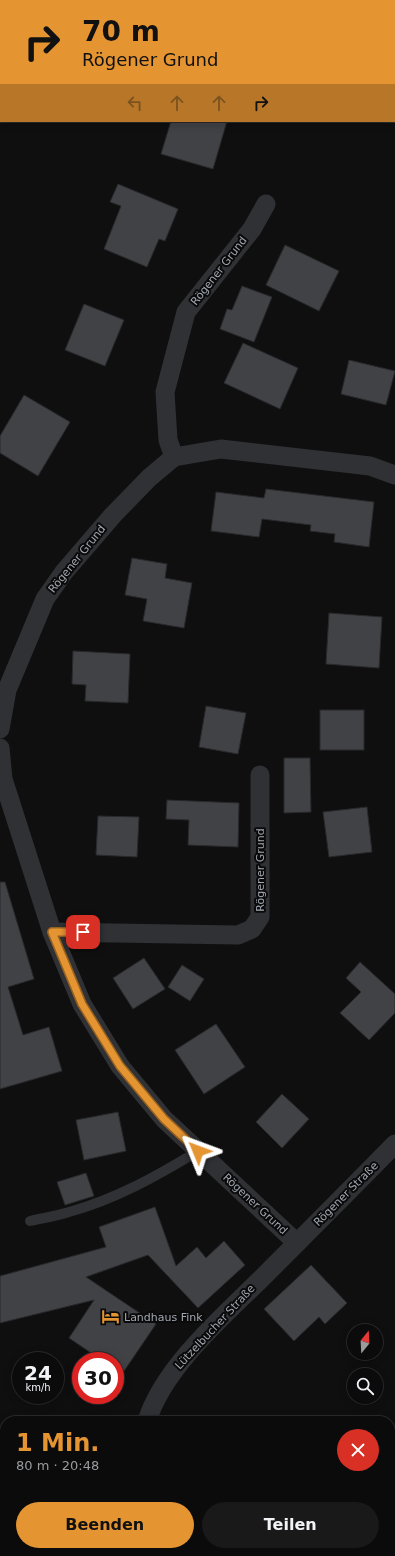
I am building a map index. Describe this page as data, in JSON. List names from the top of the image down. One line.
{"streets":{"street":["Rögener Grund","Rögener Straße","Lützelbucher Straße"]},"crossings":[["Rögener Grund","Rögener Straße"],["Rögener Grund","Lützelbucher Straße"],["Rögener Straße","Lützelbucher Straße"]],"places":{"hotel":["Landhaus Fink"]},"north":"top","page":{"turn":["70 m","Rögener Grund"],"speed":"24 km/h","limit":"30","heading":["1 Min.","80 m · 20:48"],"buttons":["Beenden","Teilen"]}}
